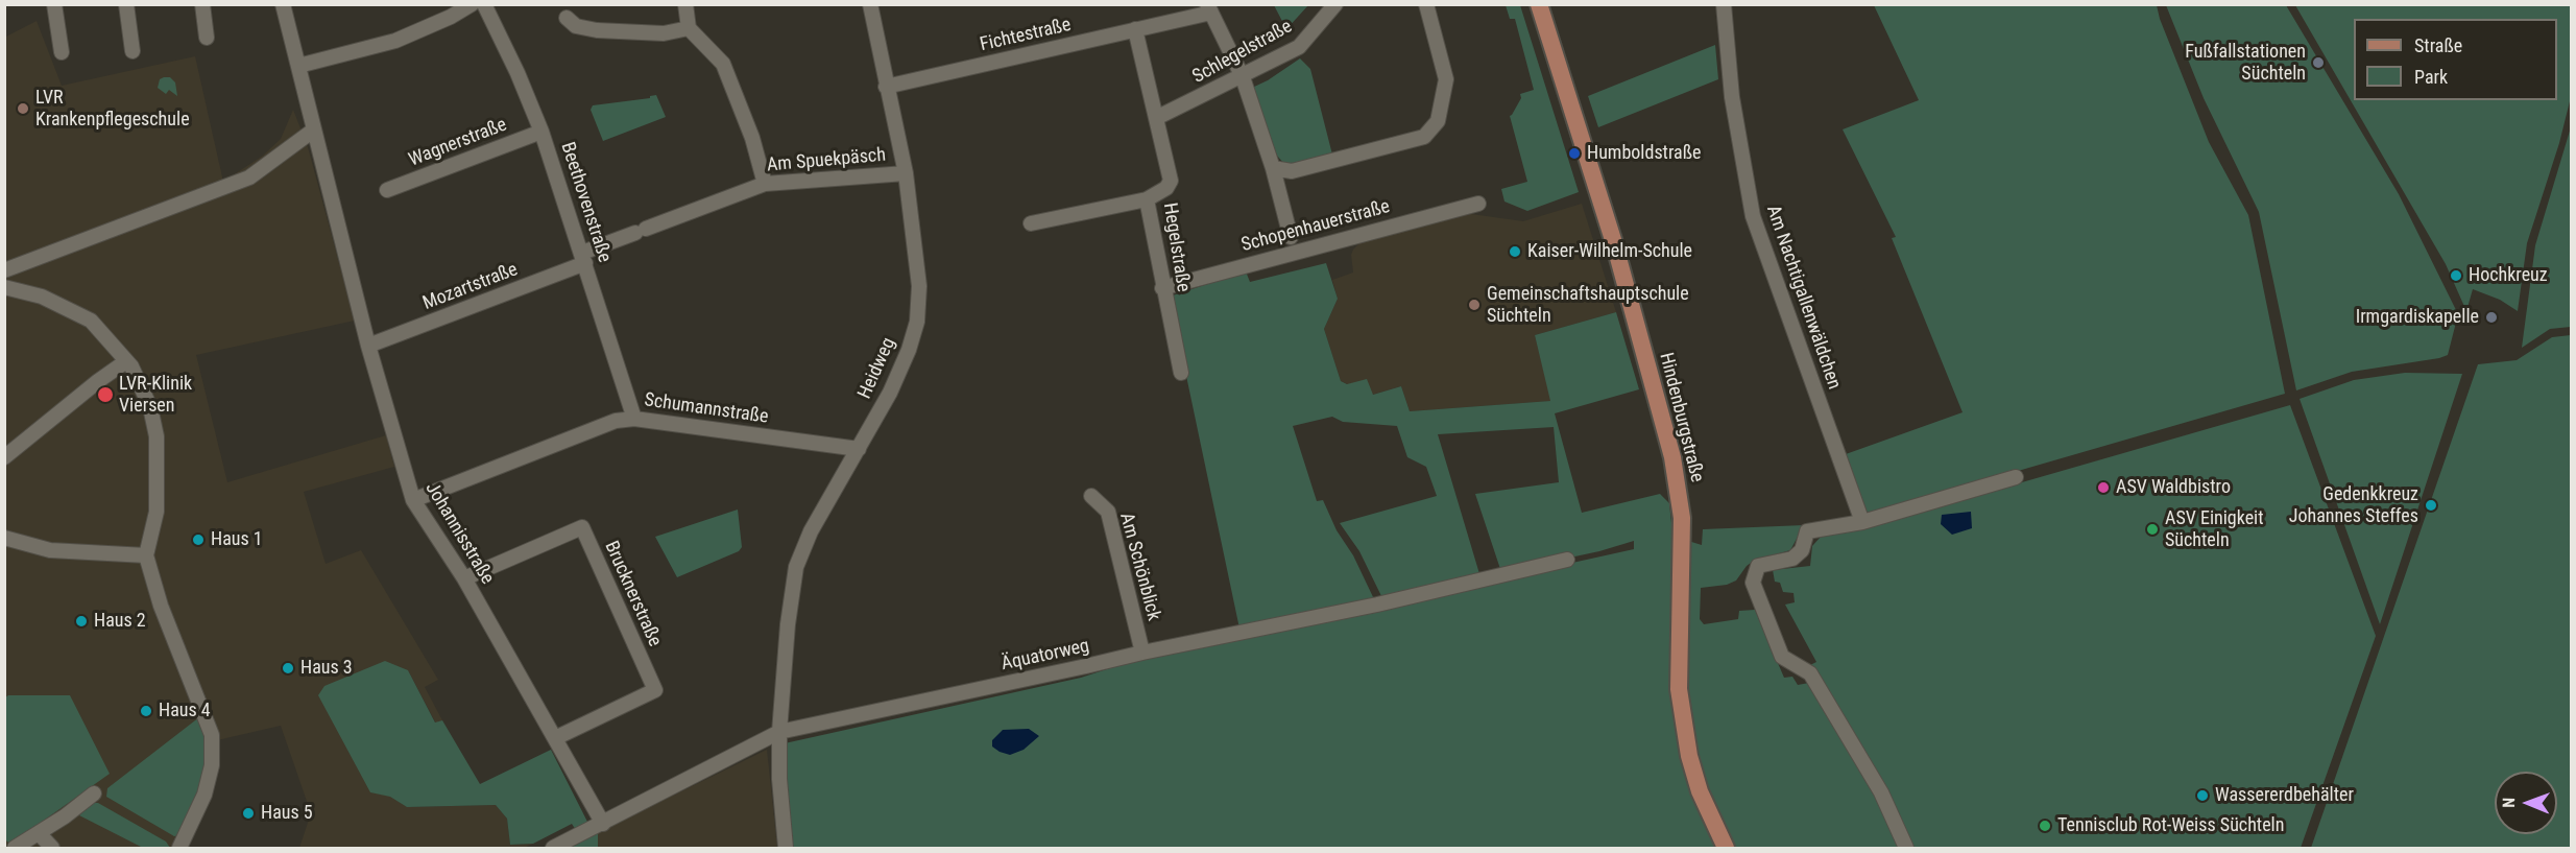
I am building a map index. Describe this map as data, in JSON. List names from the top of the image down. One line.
{"streets":{"main road":["Hindenburgstraße"],"street":["Fichtestraße","Schlegelstraße","Wagnerstraße","Am Spuekpäsch","Beethovenstraße","Schopenhauerstraße","Hegelstraße","Mozartstraße","Am Nachtigallenwäldchen","Heidweg","Schumannstraße","Johannisstraße","Am Schönblick","Brucknerstraße","Äquatorweg"]},"crossings":[["Fichtestraße","Hegelstraße"],["Fichtestraße","Heidweg"],["Schlegelstraße","Hegelstraße"],["Wagnerstraße","Beethovenstraße"],["Am Spuekpäsch","Beethovenstraße"],["Am Spuekpäsch","Mozartstraße"],["Am Spuekpäsch","Heidweg"],["Beethovenstraße","Mozartstraße"],["Beethovenstraße","Schumannstraße"],["Schopenhauerstraße","Hegelstraße"],["Mozartstraße","Johannisstraße"],["Heidweg","Schumannstraße"],["Heidweg","Äquatorweg"],["Schumannstraße","Johannisstraße"],["Johannisstraße","Brucknerstraße"],["Johannisstraße","Äquatorweg"],["Am Schönblick","Äquatorweg"]],"places":["Fußfallstationen Süchteln","LVR Krankenpflegeschule","Humboldstraße","Kaiser-Wilhelm-Schule","Hochkreuz","Gemeinschaftshauptschule Süchteln","Irmgardiskapelle","LVR-Klinik Viersen","ASV Waldbistro","Gedenkkreuz Johannes Steffes","ASV Einigkeit Süchteln","Haus 1","Haus 2","Haus 3","Haus 4","Wassererdbehälter","Haus 5","Tennisclub Rot-Weiss Süchteln"],"legend":["Straße","Park"],"north":"left"}
